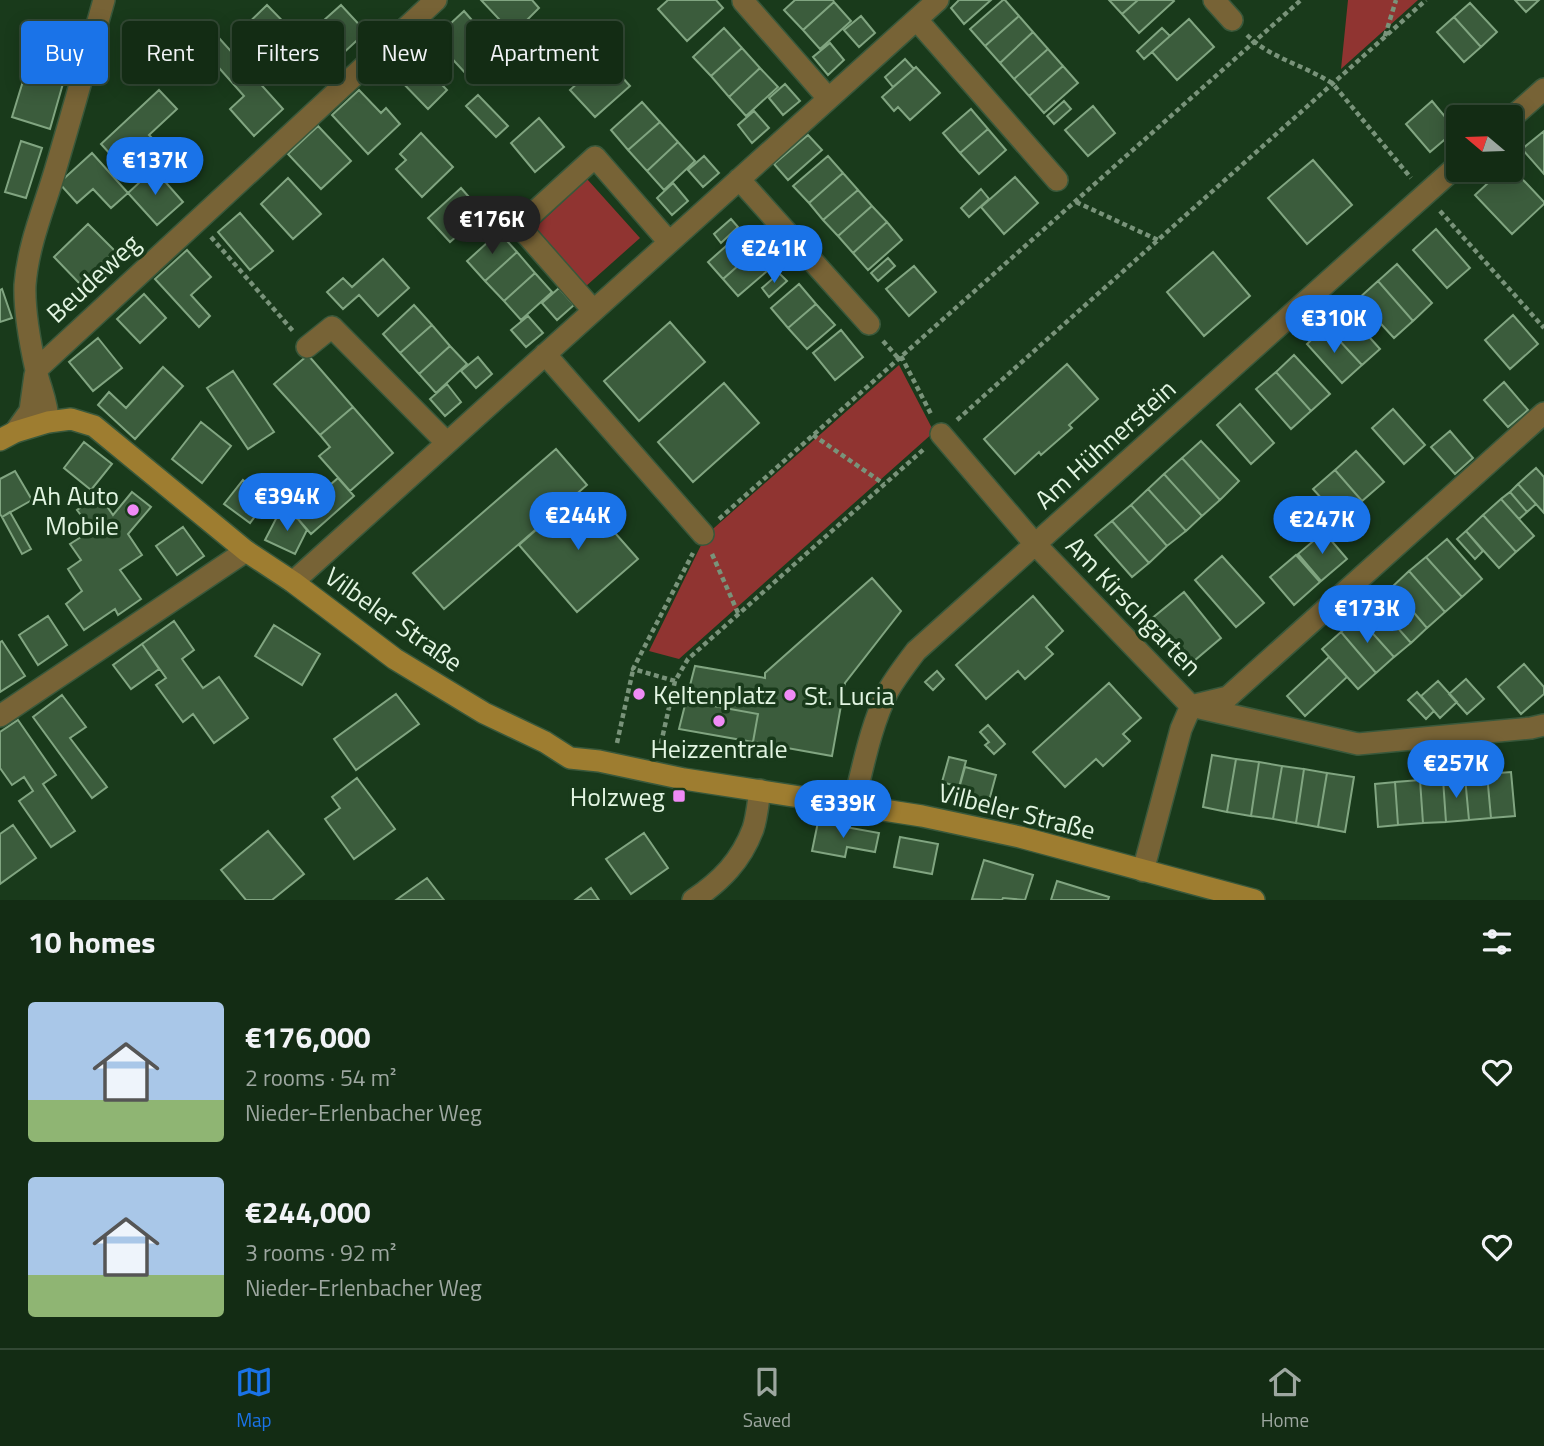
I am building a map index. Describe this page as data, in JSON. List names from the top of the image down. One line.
{"streets":{"street":["Beudeweg","Am Hühnerstein","Am Kirschgarten","Vilbeler Straße"]},"crossings":[["Beudeweg","Vilbeler Straße"],["Am Hühnerstein","Am Kirschgarten"],["Am Hühnerstein","Vilbeler Straße"]],"places":{"other":["Ah Auto Mobile","Keltenplatz","St. Lucia","Heizzentrale"],"transit":["Holzweg"]},"north":"left","page":{"chip":["Buy","Rent","Filters","New","Apartment"],"price":["€137K","€176K","€241K","€310K","€394K","€244K","€247K","€173K","€257K","€339K"],"heading":"10 homes","list":[{"name":"€176,000","note":"2 rooms · 54 m² · Nieder-Erlenbacher Weg"},{"name":"€244,000","note":"3 rooms · 92 m² · Nieder-Erlenbacher Weg"}],"tabs":["Map","Saved","Home"]}}
